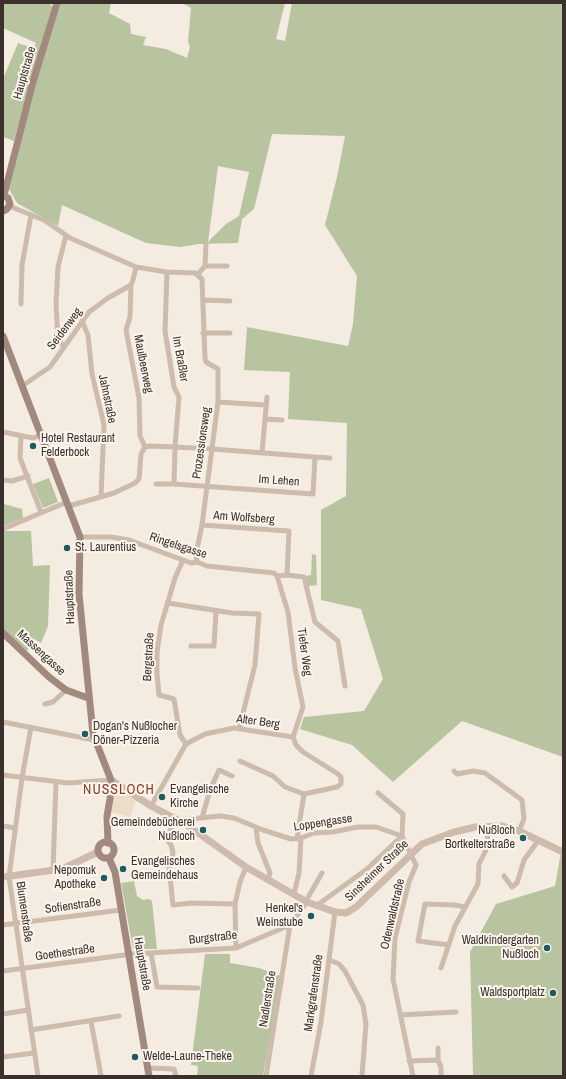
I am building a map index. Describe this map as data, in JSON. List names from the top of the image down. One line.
{"streets":{"main road":["Hauptstraße","Massengasse"],"street":["Seidenweg","Im Braßler","Maulbeerweg","Jahnstraße","Prozessionsweg","Im Lehen","Am Wolfsberg","Ringelsgasse","Tiefer Weg","Bergstraße","Alter Berg","Loppengasse","Sinsheimer Straße","Sofienstraße","Blumenstraße","Odenwaldstraße","Burgstraße","Goethestraße","Markgrafenstraße","Nadlerstraße"]},"crossings":[["Hauptstraße","Seidenweg"],["Hauptstraße","Ringelsgasse"],["Hauptstraße","Massengasse"],["Hauptstraße","Sinsheimer Straße"],["Hauptstraße","Sofienstraße"],["Hauptstraße","Burgstraße"],["Hauptstraße","Goethestraße"],["Seidenweg","Maulbeerweg"],["Seidenweg","Jahnstraße"],["Prozessionsweg","Im Lehen"],["Prozessionsweg","Am Wolfsberg"],["Prozessionsweg","Ringelsgasse"],["Ringelsgasse","Tiefer Weg"],["Ringelsgasse","Bergstraße"],["Tiefer Weg","Alter Berg"],["Bergstraße","Alter Berg"],["Loppengasse","Sinsheimer Straße"],["Sinsheimer Straße","Odenwaldstraße"],["Sinsheimer Straße","Markgrafenstraße"],["Sofienstraße","Blumenstraße"],["Blumenstraße","Goethestraße"],["Burgstraße","Goethestraße"],["Burgstraße","Nadlerstraße"]],"districts":["NUSSLOCH"],"places":["Hotel Restaurant Felderbock","St. Laurentius","Dogan's Nußlocher Döner-Pizzeria","Evangelische Kirche","Gemeindebücherei Nußloch","Nußloch Bortkelterstraße","Evangelisches Gemeindehaus","Nepomuk Apotheke","Henkel's Weinstube","Waldkindergarten Nußloch","Waldsportplatz","Welde-Laune-Theke"]}
